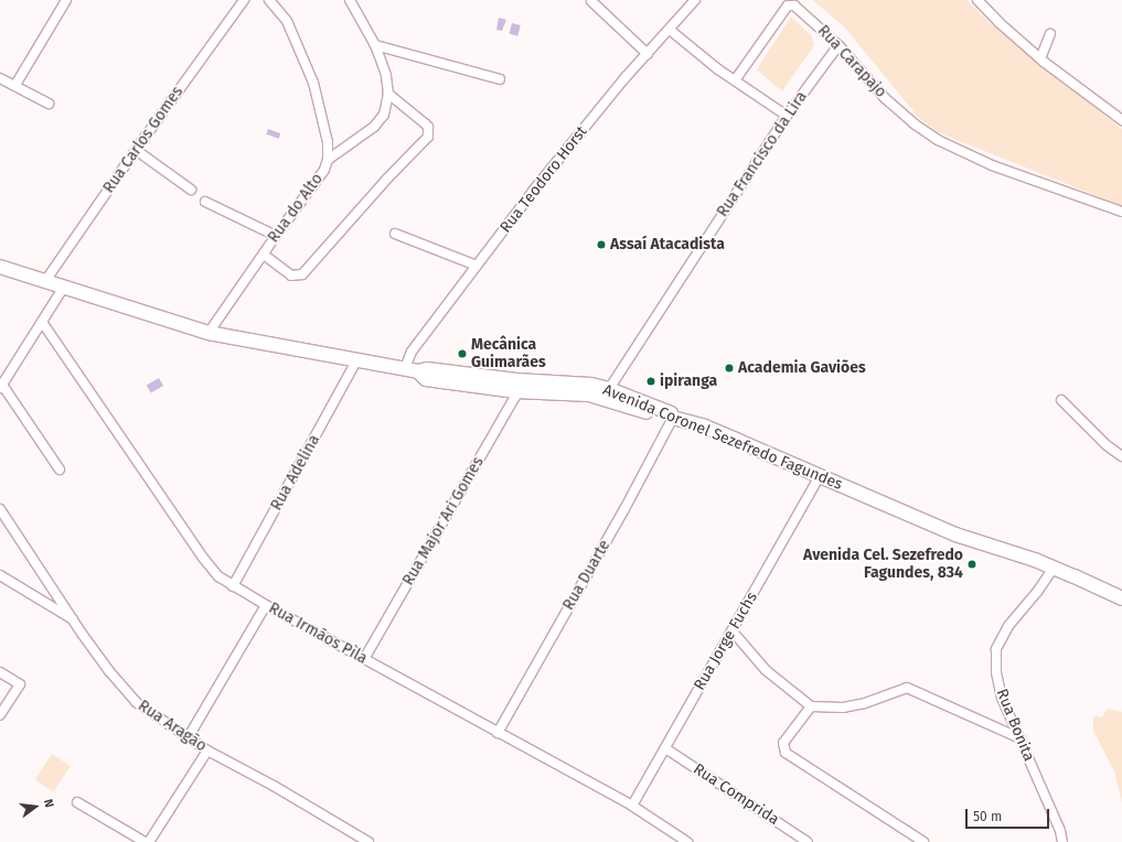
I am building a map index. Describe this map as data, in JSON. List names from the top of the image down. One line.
{"streets":{"main road":["Avenida Coronel Sezefredo Fagundes"],"street":["Rua Carapajo","Rua Carlos Gomes","Rua Francisco da Lira","Rua Teodoro Horst","Rua do Alto","Rua Adelina","Rua Major Ari Gomes","Rua Duarte","Rua Irmãos Pìla","Rua Jorge Fuchs","Rua Bonita","Rua Aragão","Rua Comprida"]},"crossings":[["Rua Carapajo","Rua Francisco da Lira"],["Rua Francisco da Lira","Avenida Coronel Sezefredo Fagundes"],["Rua Teodoro Horst","Avenida Coronel Sezefredo Fagundes"],["Avenida Coronel Sezefredo Fagundes","Rua Major Ari Gomes"],["Avenida Coronel Sezefredo Fagundes","Rua Duarte"],["Avenida Coronel Sezefredo Fagundes","Rua Jorge Fuchs"],["Avenida Coronel Sezefredo Fagundes","Rua Bonita"],["Rua Adelina","Rua Irmãos Pìla"],["Rua Major Ari Gomes","Rua Irmãos Pìla"],["Rua Duarte","Rua Irmãos Pìla"],["Rua Irmãos Pìla","Rua Jorge Fuchs"],["Rua Jorge Fuchs","Rua Comprida"]],"places":["Assaí Atacadista","Mecânica Guimarães","Academia Gaviões","ipiranga","Avenida Cel. Sezefredo Fagundes, 834"],"scale_bar":"50 m","north":"right"}
